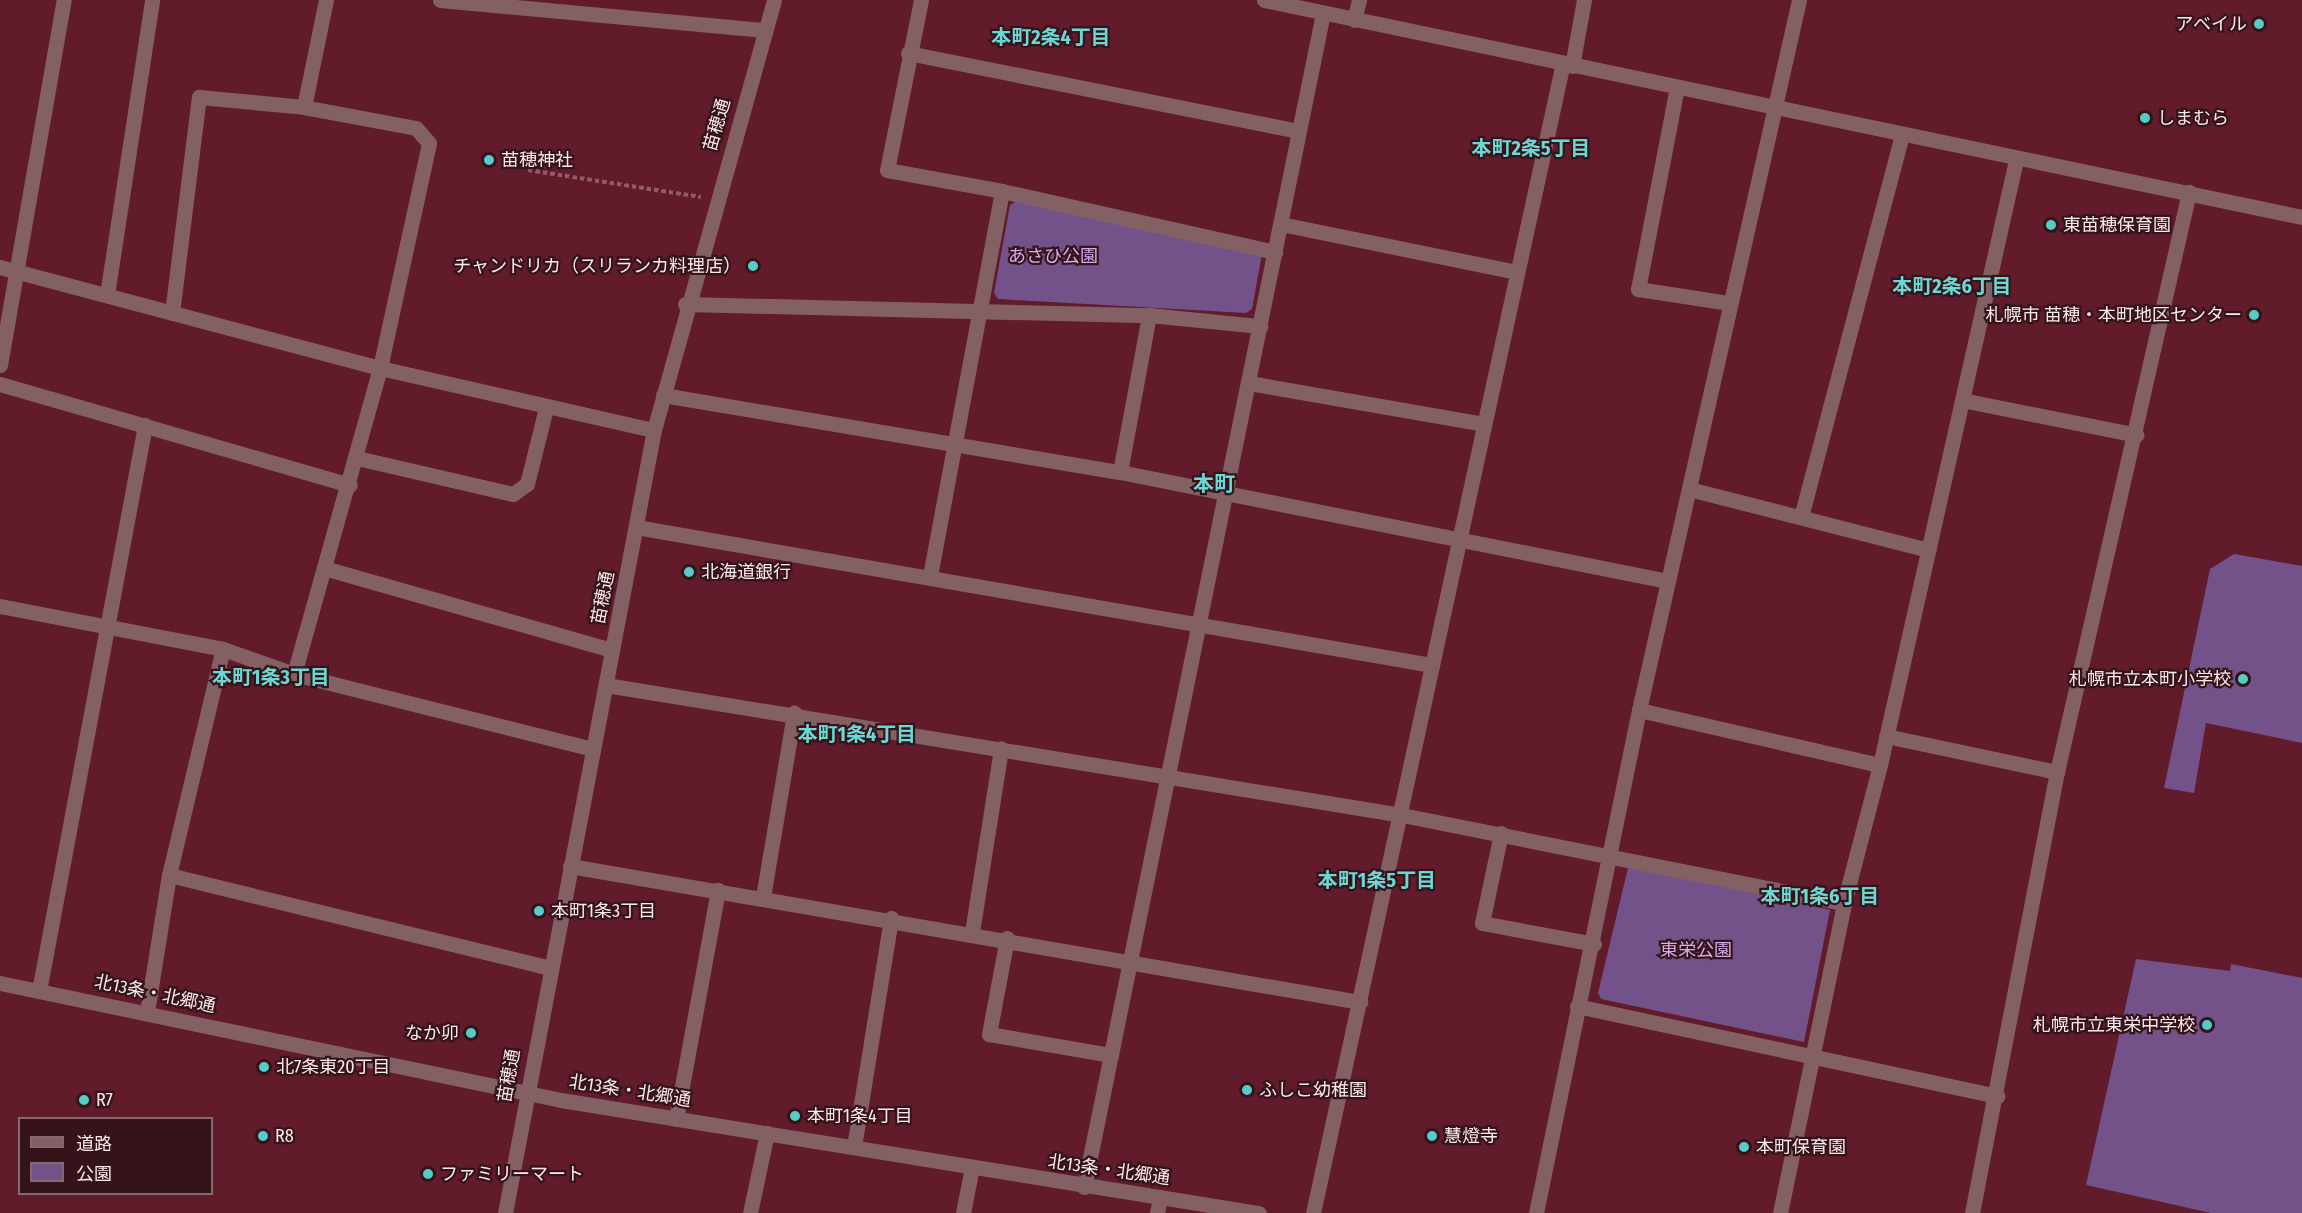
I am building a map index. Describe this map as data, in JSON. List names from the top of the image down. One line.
{"streets":{"street":["苗穂通","北13条・北郷通"]},"crossings":[["苗穂通","北13条・北郷通"]],"districts":["本町2条4丁目","本町2条5丁目","本町2条6丁目","本町","本町1条3丁目","本町1条4丁目","本町1条5丁目","本町1条6丁目"],"parks":["あさひ公園","東栄公園"],"places":["アベイル","しまむら","苗穂神社","東苗穂保育園","チャンドリカ（スリランカ料理店）","札幌市 苗穂・本町地区センター","北海道銀行","札幌市立本町小学校","本町1条3丁目","札幌市立東栄中学校","なか卯","北7条東20丁目","ふしこ幼稚園","R7","本町1条4丁目","R8","慧燈寺","本町保育園","ファミリーマート"],"legend":["道路","公園"]}
